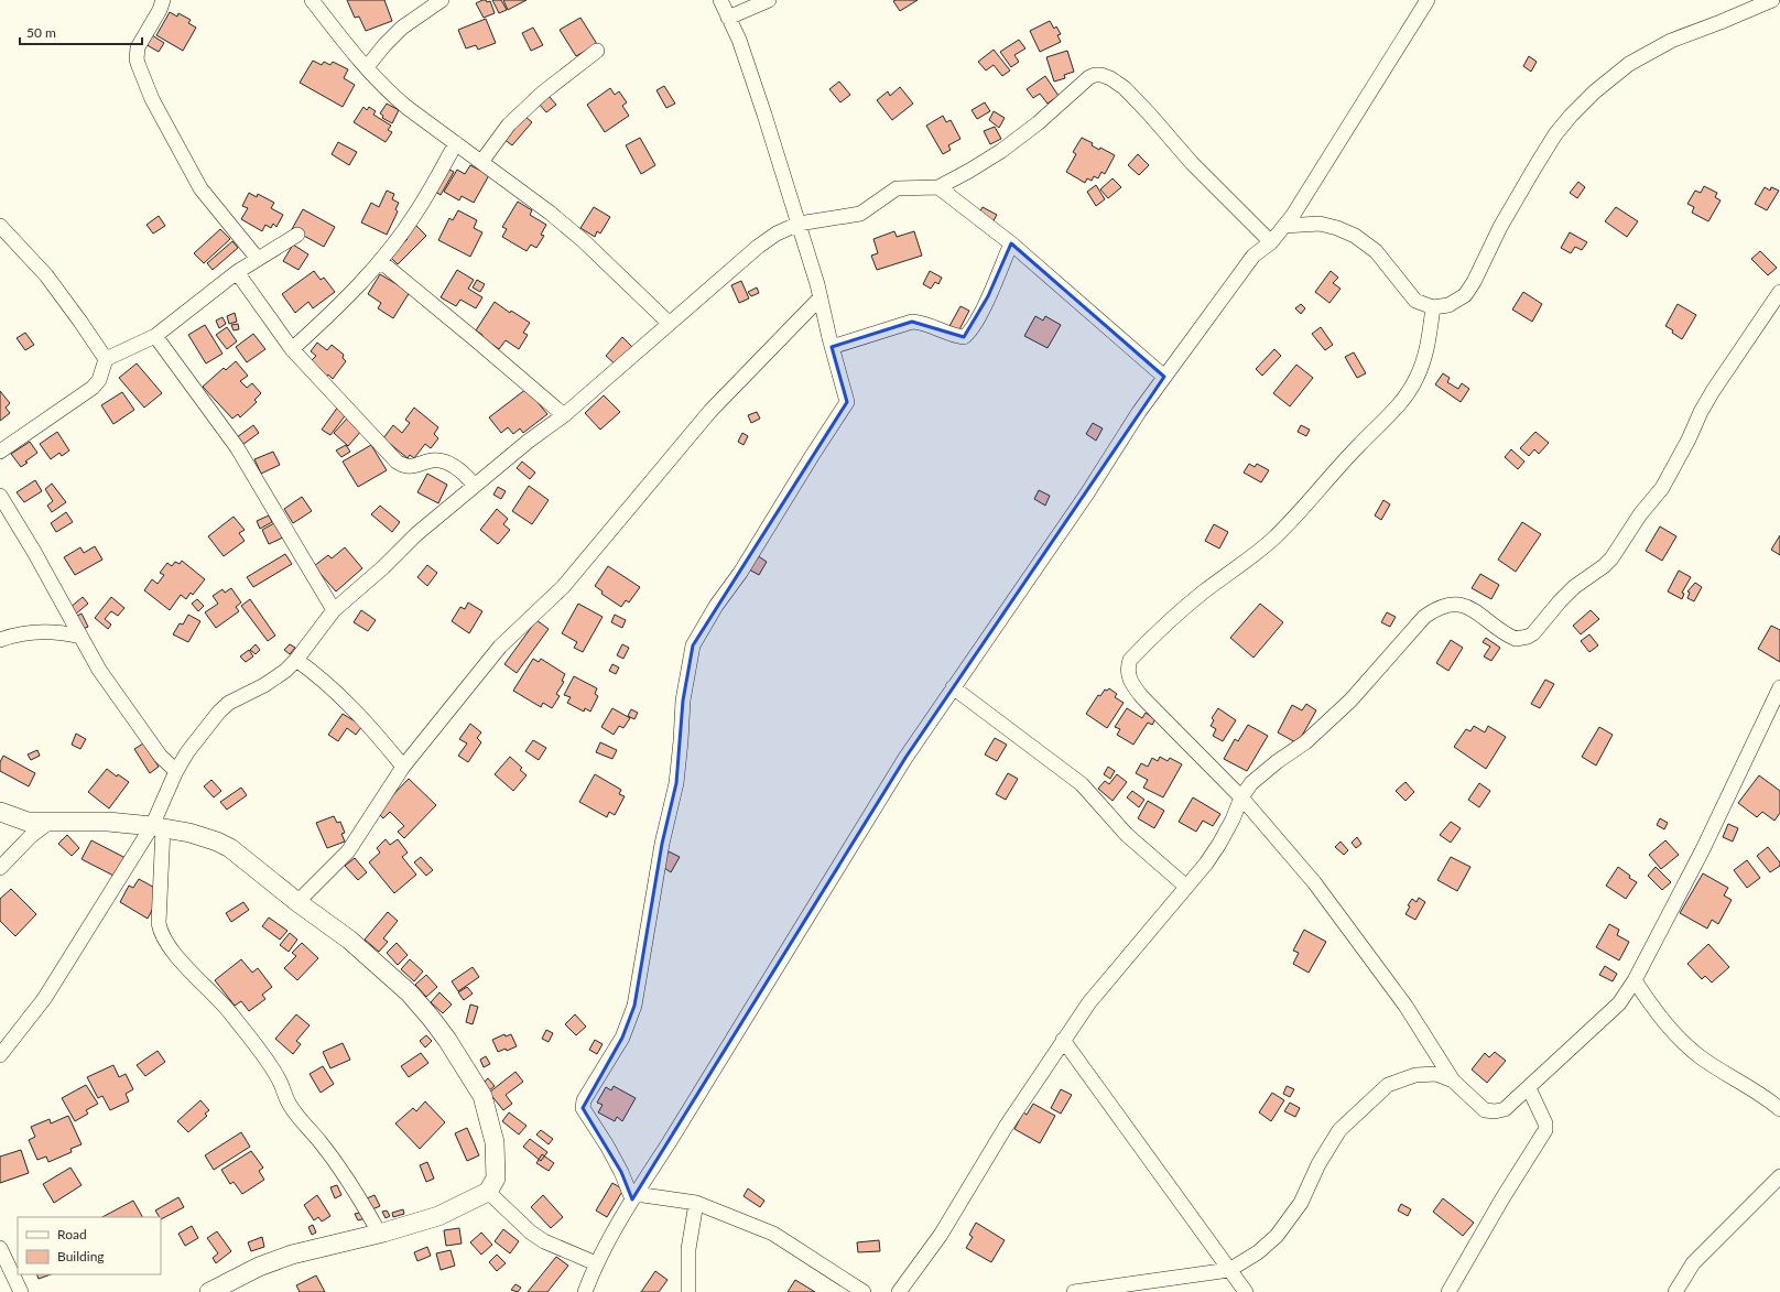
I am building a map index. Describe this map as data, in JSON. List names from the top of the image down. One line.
{"legend":["Road","Building"],"scale_bar":"50 m"}
